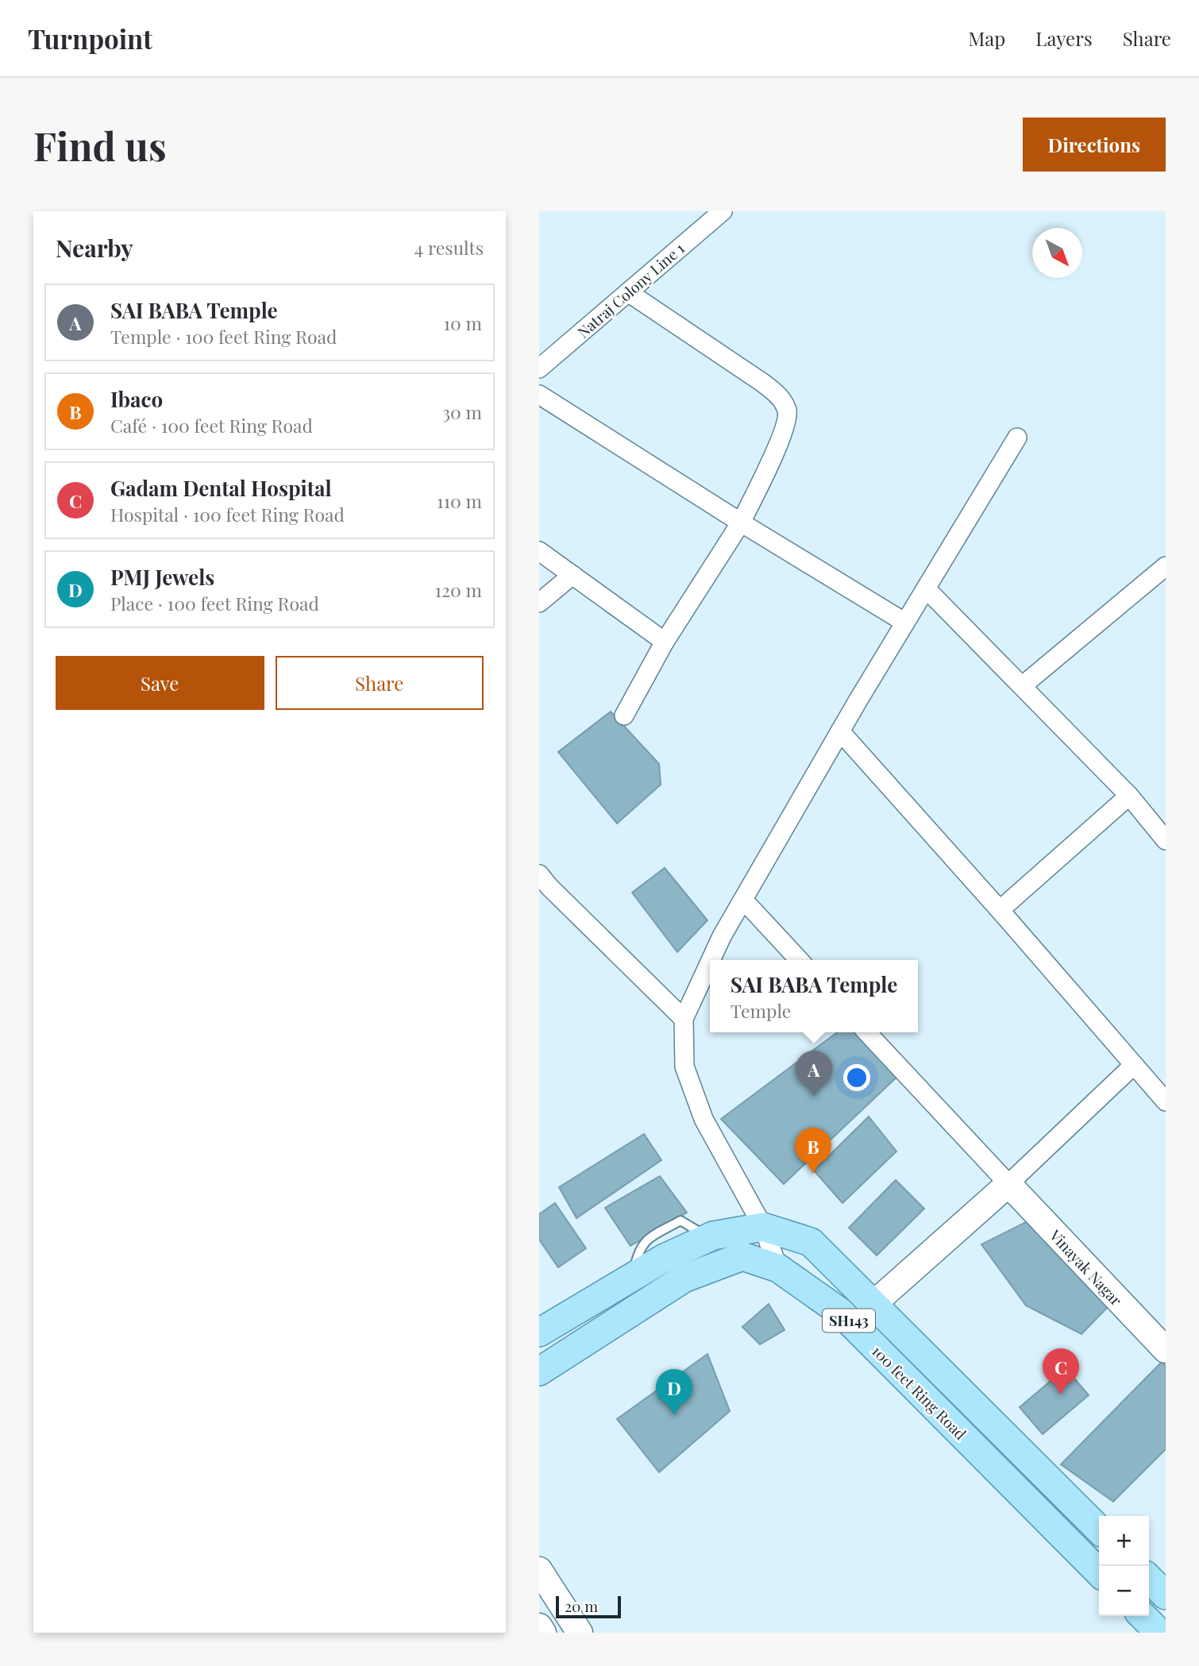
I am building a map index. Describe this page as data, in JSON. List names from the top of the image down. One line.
{"streets":{"main road":["SH143","100 feet Ring Road"],"street":["Natraj Colony Line 1","Vinayak Nagar"]},"scale_bar":"20 m","north":"bottom right","page":{"header":"Turnpoint","nav":["Map","Layers","Share"],"buttons":["Directions",["Save","Share"]],"title":"Find us","heading":["Nearby","4 results"],"list":[{"mark":"A","name":"SAI BABA Temple","note":"Temple · 100 feet Ring Road","value":"10 m"},{"mark":"B","name":"Ibaco","note":"Café · 100 feet Ring Road","value":"30 m"},{"mark":"C","name":"Gadam Dental Hospital","note":"Hospital · 100 feet Ring Road","value":"110 m"},{"mark":"D","name":"PMJ Jewels","note":"Place · 100 feet Ring Road","value":"120 m"}],"popup":["SAI BABA Temple","Temple"],"pins":["A","B","C","D"],"map_buttons":["+","−"],"scale":"20 m"}}
